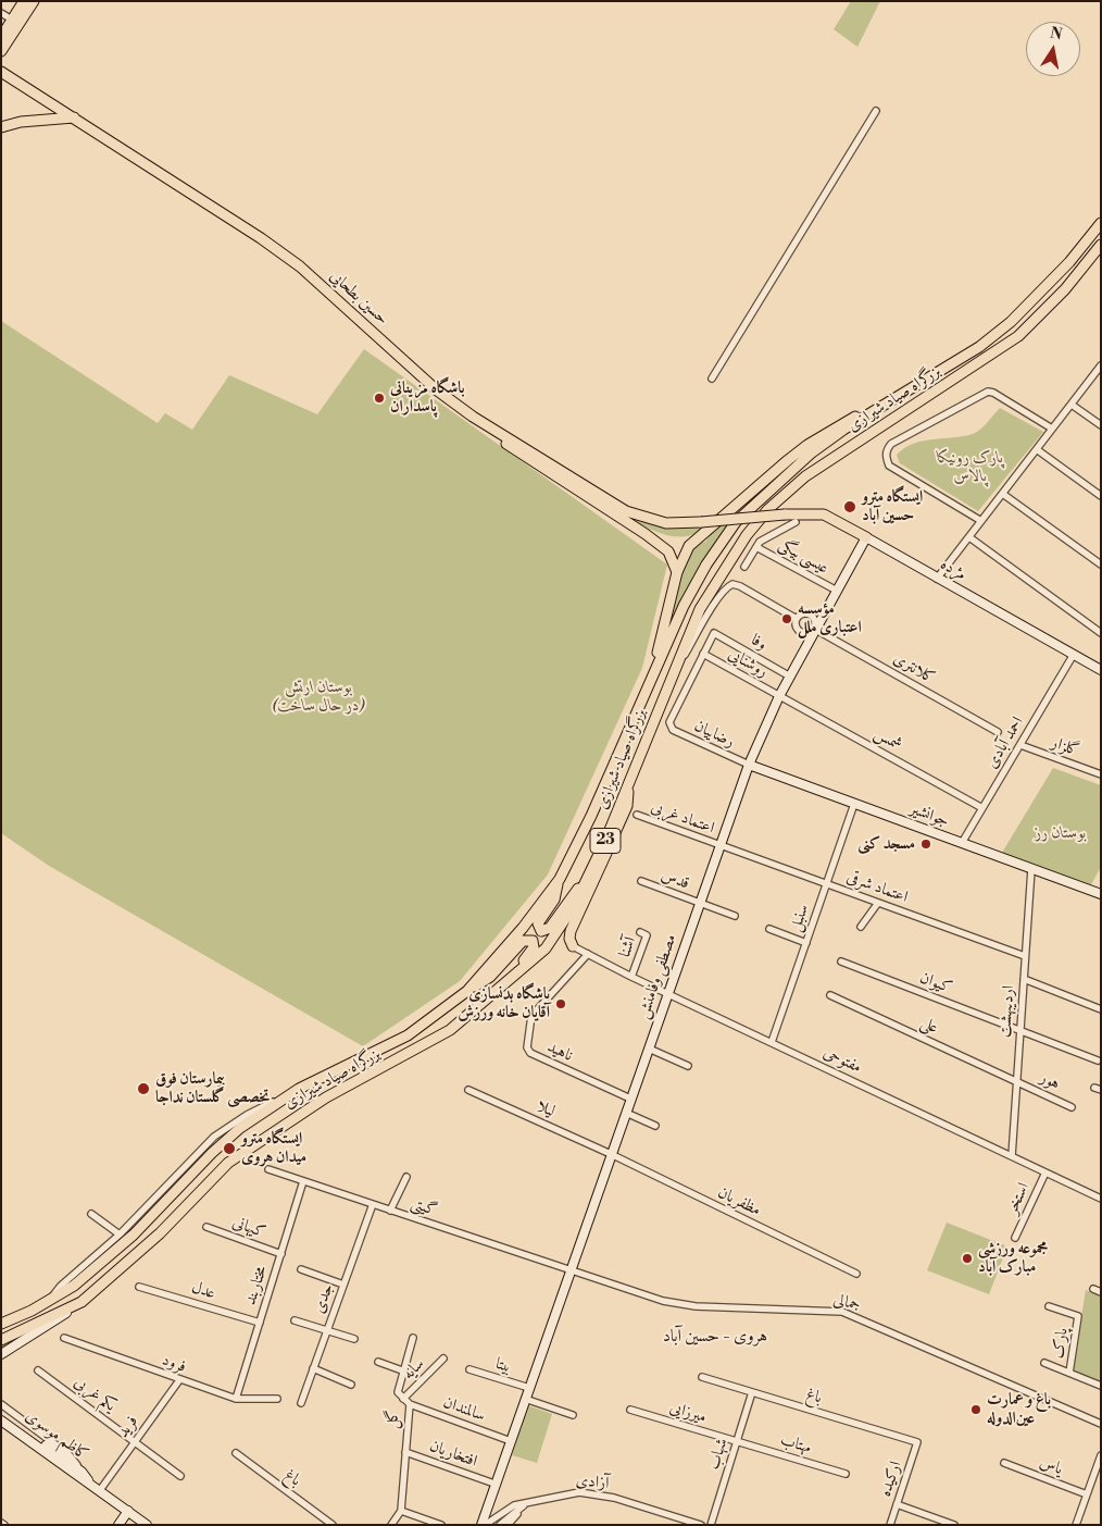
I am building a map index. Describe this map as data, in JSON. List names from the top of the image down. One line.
{"streets":{"main road":["حسین بطحایی","بزرگراه صیاد شیرازی","مژده","جوانشیر","23","مصطفی وفامنش","کاظم موسوی"],"street":["عیسی بیگی","وفا","روشنایی","کلانتری","رضاییان","شمس","احمد آبادی","گلزار","اعتماد غربی","قدس","اعتماد شرقی","سنبل","آشنا","کیوان","اردیبهشت","علی","ناهید","مفتوحی","هور","لیلا","استخر","مظفریان","گیتی","کیهانی","مختاربند","عدل","جدی","جمالی","پارک","فرود","بیتا","سایه","یکم غربی","باغ","سالمندان","میرزایی","گل","فرید","مهتاب","افتخاریان","شهاب","یاس","ارکیده","آزادی"]},"crossings":[["حسین بطحایی","مژده"],["عیسی بیگی","مصطفی وفامنش"],["مژده","احمد آبادی"],["مژده","مصطفی وفامنش"],["وفا","روشنایی"],["وفا","رضاییان"],["وفا","مصطفی وفامنش"],["روشنایی","رضاییان"],["روشنایی","شمس"],["روشنایی","مصطفی وفامنش"],["کلانتری","مصطفی وفامنش"],["رضاییان","جوانشیر"],["رضاییان","مصطفی وفامنش"],["شمس","احمد آبادی"],["شمس","مصطفی وفامنش"],["احمد آبادی","گلزار"],["احمد آبادی","جوانشیر"],["جوانشیر","سنبل"],["جوانشیر","مصطفی وفامنش"],["جوانشیر","اردیبهشت"],["اعتماد غربی","اعتماد شرقی"],["اعتماد غربی","مصطفی وفامنش"],["قدس","مصطفی وفامنش"],["اعتماد شرقی","سنبل"],["اعتماد شرقی","مصطفی وفامنش"],["اعتماد شرقی","اردیبهشت"],["سنبل","مفتوحی"],["آشنا","مفتوحی"],["مصطفی وفامنش","ناهید"],["مصطفی وفامنش","مفتوحی"],["مصطفی وفامنش","لیلا"],["مصطفی وفامنش","مظفریان"],["مصطفی وفامنش","گیتی"],["مصطفی وفامنش","جمالی"],["مصطفی وفامنش","بیتا"],["مصطفی وفامنش","سالمندان"],["مصطفی وفامنش","افتخاریان"],["مصطفی وفامنش","آزادی"],["کیوان","اردیبهشت"],["اردیبهشت","علی"],["اردیبهشت","مفتوحی"],["اردیبهشت","هور"],["علی","هور"],["ناهید","مفتوحی"],["مفتوحی","استخر"],["لیلا","مظفریان"],["گیتی","مختاربند"],["گیتی","جدی"],["گیتی","جمالی"],["کیهانی","مختاربند"],["مختاربند","عدل"],["مختاربند","فرود"],["فرود","فرید"],["سایه","گل"],["یکم غربی","فرید"],["باغ","شهاب"],["باغ","ارکیده"],["سالمندان","گل"],["میرزایی","مهتاب"],["میرزایی","شهاب"],["گل","افتخاریان"],["فرید","کاظم موسوی"],["مهتاب","شهاب"]],"districts":["هروی - حسین آباد"],"parks":["پارک رونیکا پالاس","بوستان ارتش (در حال ساخت)","بوستان رز"],"places":["باشگاه مزینانی پاسداران","ایستگاه مترو حسین آباد","مؤسسه اعتباری ملل","مسجد کنی","باشگاه بدنسازی آقایان خانه ورزش","بیمارستان فوق تخصصی گلستان نداجا","ایستگاه مترو میدان هروی","مجموعه ورزشی مبارک آباد","باغ و عمارت عین‌الدوله"],"north":"top"}
